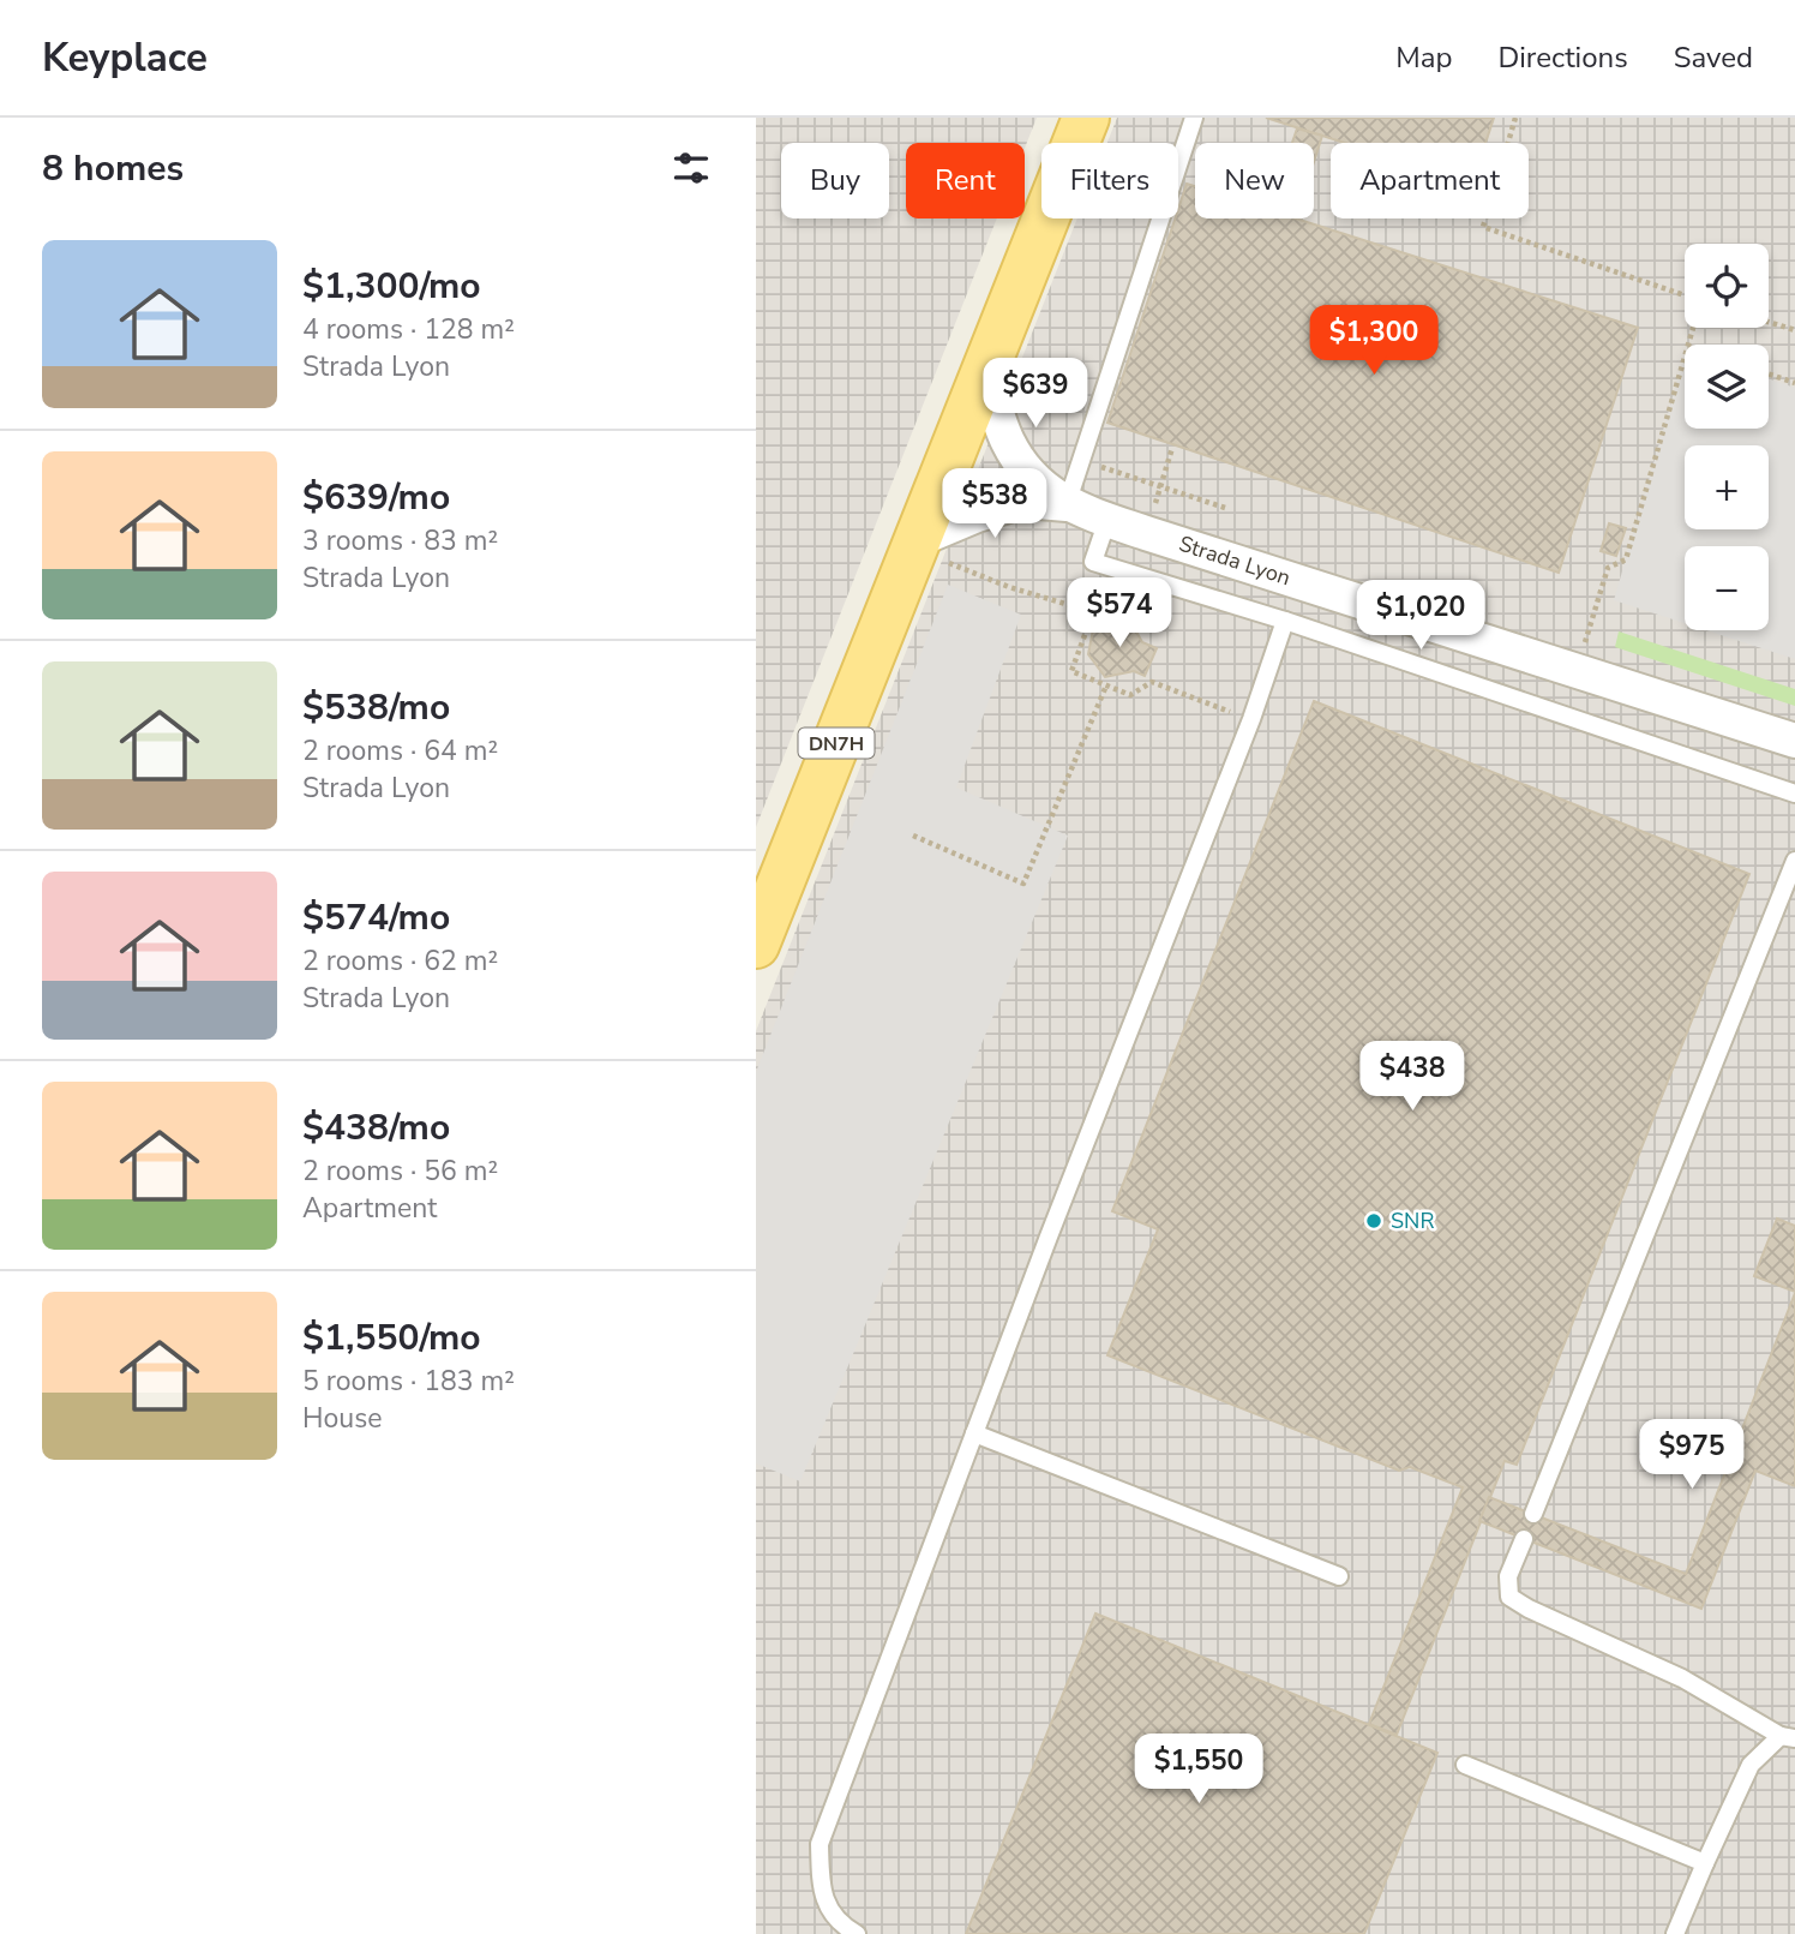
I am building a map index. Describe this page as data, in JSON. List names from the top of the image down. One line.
{"streets":{"main road":["DN7H"],"street":["Strada Lyon"]},"crossings":[["Strada Lyon","DN7H"]],"places":["SNR"],"page":{"header":"Keyplace","nav":["Map","Directions","Saved"],"heading":"8 homes","chip":["Buy","Rent","Filters","New","Apartment"],"list":[{"name":"$1,300/mo","note":"4 rooms · 128 m² · Strada Lyon"},{"name":"$639/mo","note":"3 rooms · 83 m² · Strada Lyon"},{"name":"$538/mo","note":"2 rooms · 64 m² · Strada Lyon"},{"name":"$574/mo","note":"2 rooms · 62 m² · Strada Lyon"},{"name":"$438/mo","note":"2 rooms · 56 m² · Apartment"},{"name":"$1,550/mo","note":"5 rooms · 183 m² · House"}],"map_buttons":["+","−"],"price":["$1,300","$639","$538","$574","$1,020","$438","$975","$1,550"]}}
